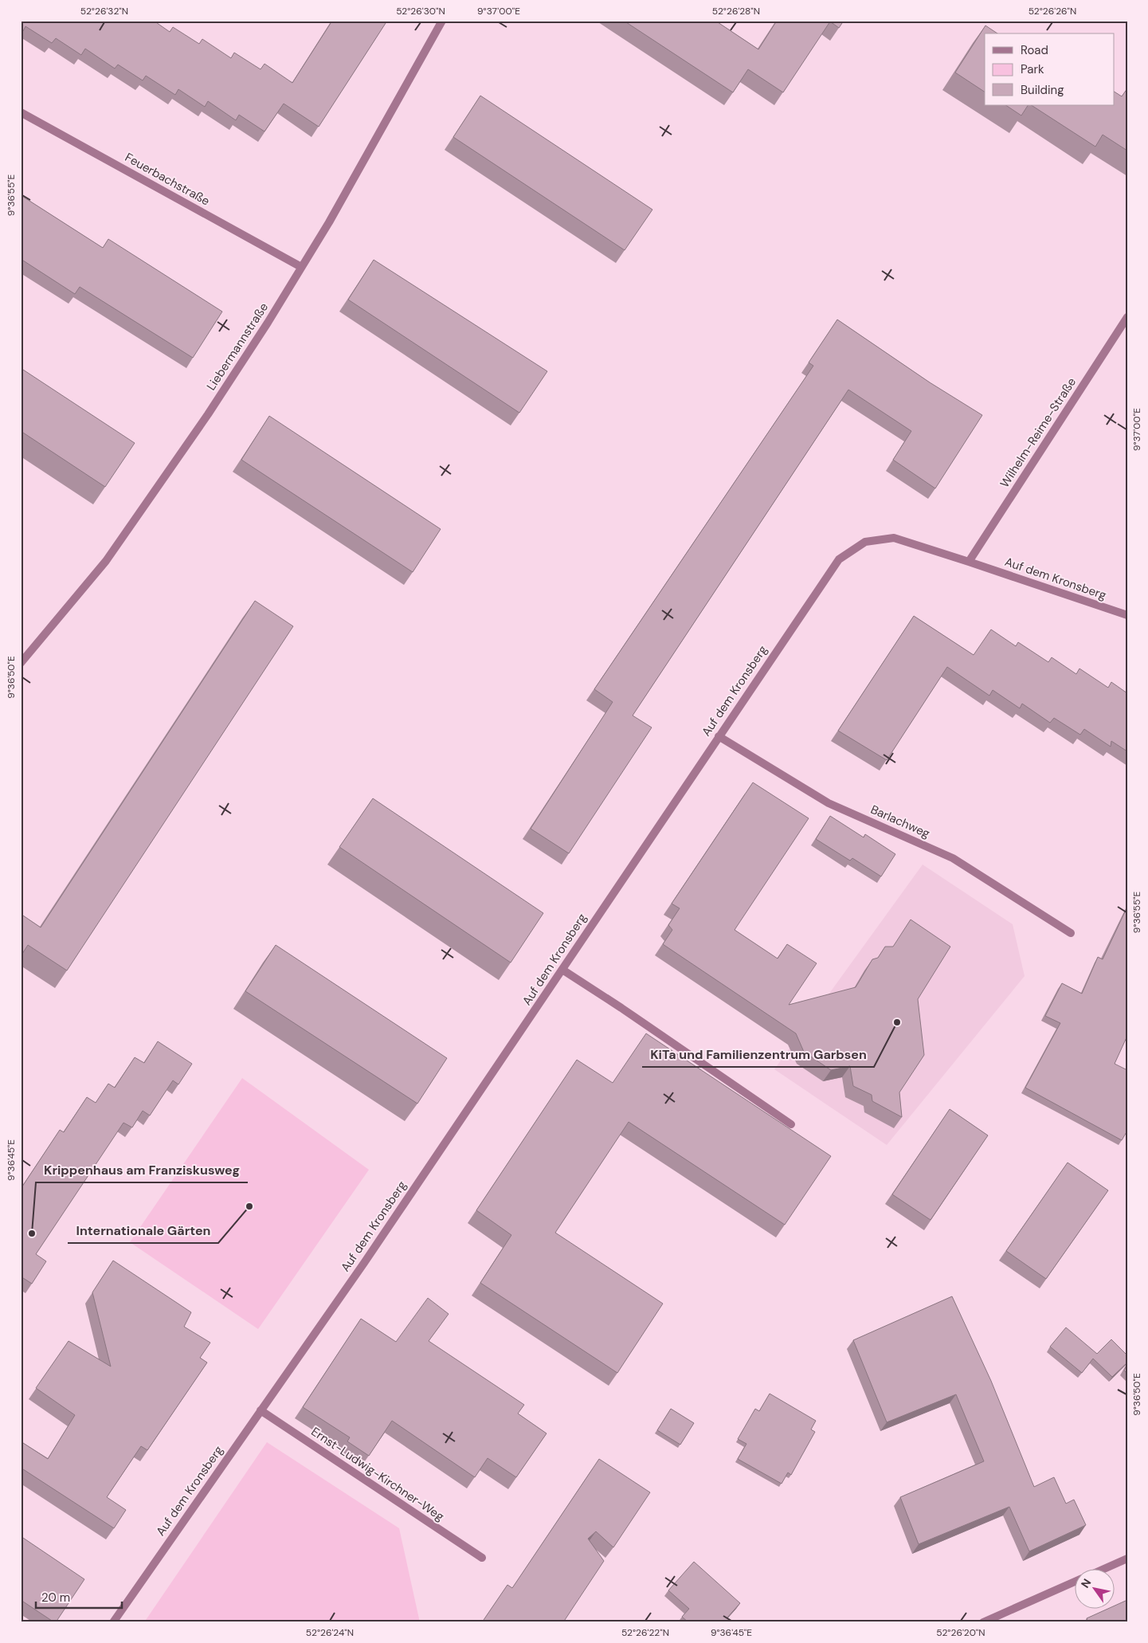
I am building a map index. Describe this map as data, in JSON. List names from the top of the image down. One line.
{"streets":{"street":["Feuerbachstraße","Liebermannstraße","Wilhelm-Reime-Straße","Auf dem Kronsberg","Barlachweg","Ernst-Ludwig-Kirchner-Weg"]},"crossings":[["Feuerbachstraße","Liebermannstraße"],["Wilhelm-Reime-Straße","Auf dem Kronsberg"],["Auf dem Kronsberg","Barlachweg"],["Auf dem Kronsberg","Ernst-Ludwig-Kirchner-Weg"]],"places":["KiTa und Familienzentrum Garbsen","Internationale Gärten","Krippenhaus am Franziskusweg"],"legend":["Road","Park","Building"],"scale_bar":"20 m","north":"top left","coordinates":["52°26'32\"N","52°26'30\"N","9°37'00\"E","52°26'28\"N","52°26'26\"N","9°36'55\"E","9°36'50\"E","9°36'45\"E","52°26'24\"N","52°26'22\"N","52°26'20\"N"]}
